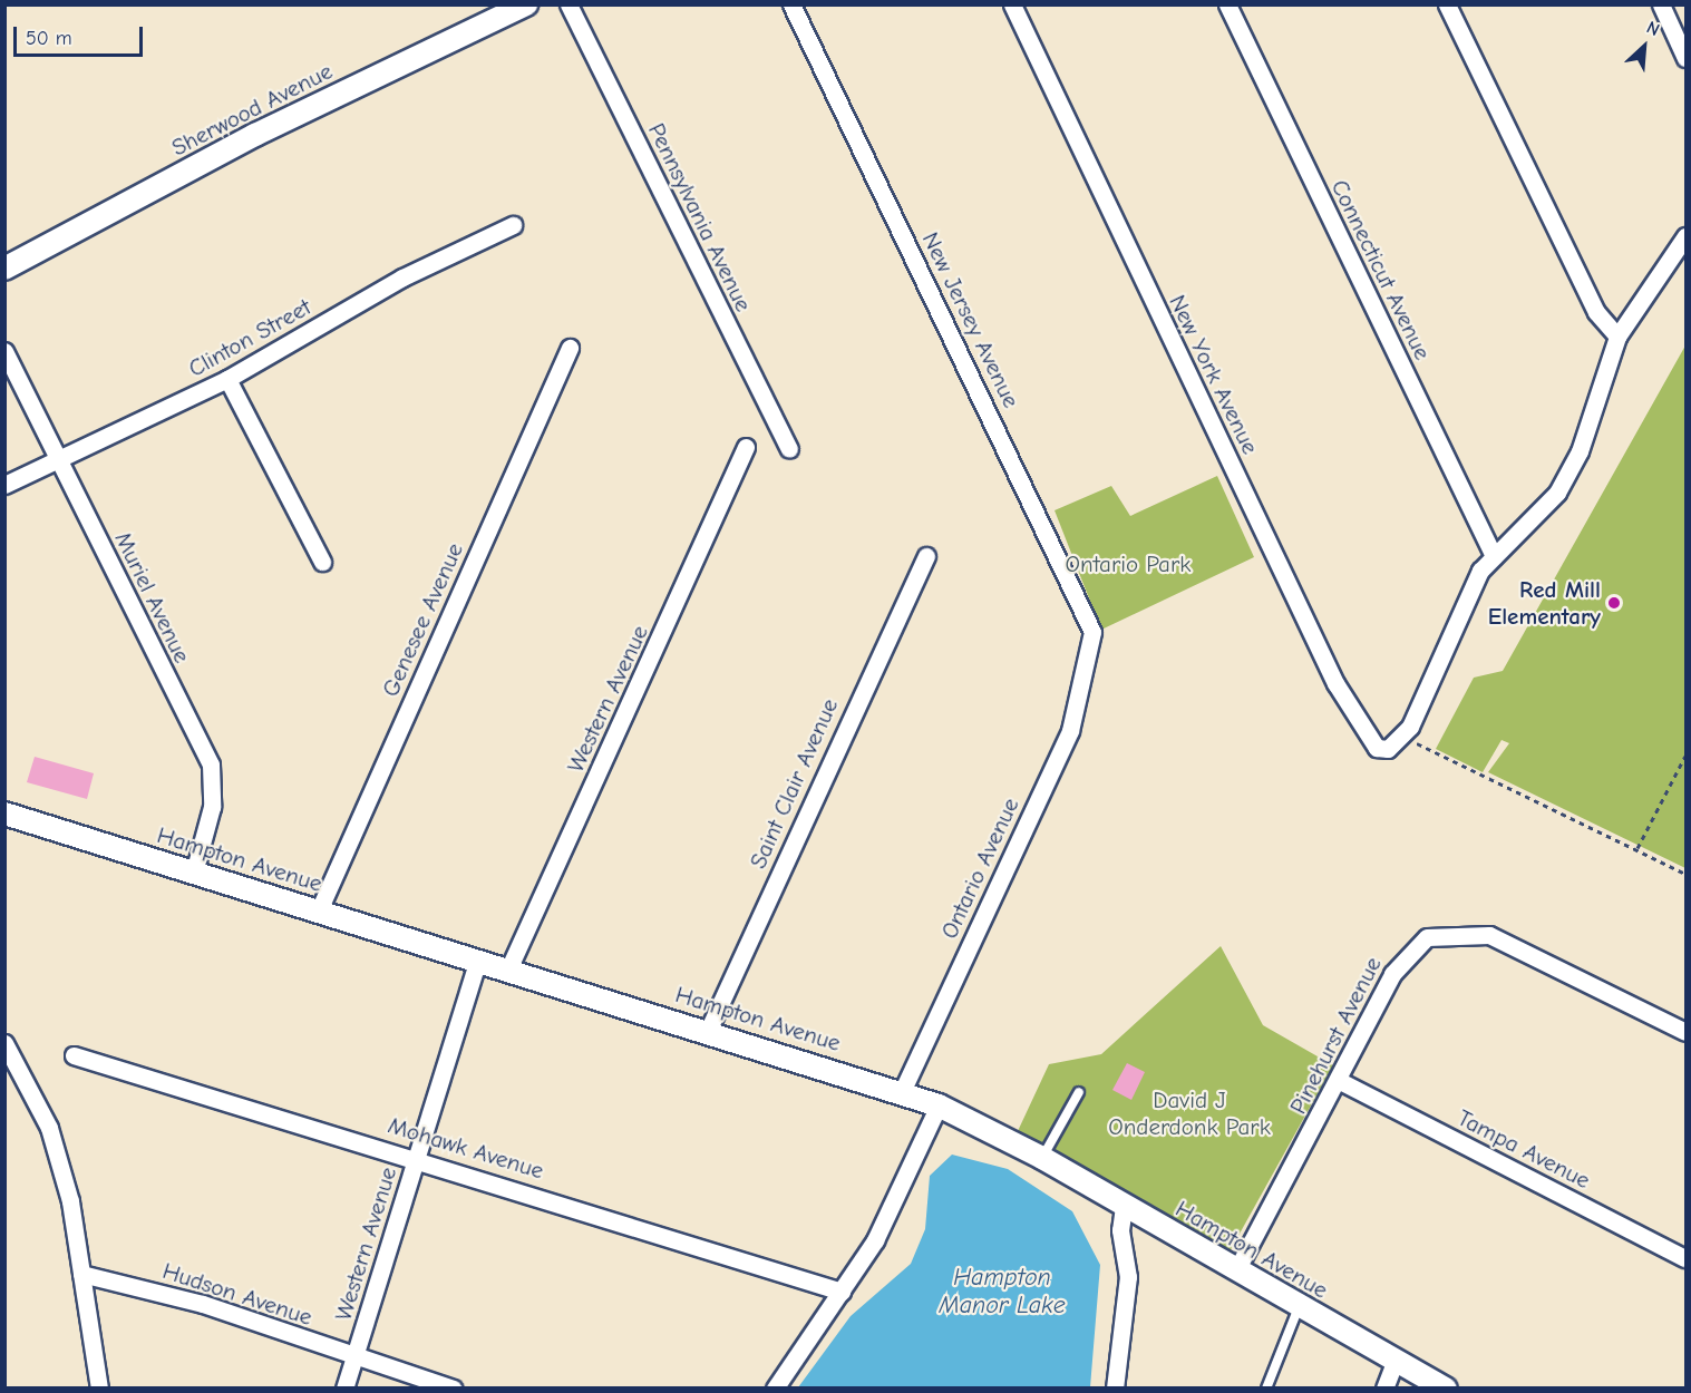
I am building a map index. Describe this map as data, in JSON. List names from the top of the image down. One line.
{"streets":{"street":["Sherwood Avenue","Pennsylvania Avenue","Connecticut Avenue","New Jersey Avenue","Clinton Street","New York Avenue","Muriel Avenue","Genesee Avenue","Western Avenue","Saint Clair Avenue","Hampton Avenue","Ontario Avenue","Pinehurst Avenue","Mohawk Avenue","Tampa Avenue","Hudson Avenue"]},"crossings":[["New Jersey Avenue","Ontario Avenue"],["Clinton Street","Muriel Avenue"],["Muriel Avenue","Hampton Avenue"],["Genesee Avenue","Hampton Avenue"],["Western Avenue","Hampton Avenue"],["Western Avenue","Mohawk Avenue"],["Western Avenue","Hudson Avenue"],["Saint Clair Avenue","Hampton Avenue"],["Hampton Avenue","Ontario Avenue"],["Hampton Avenue","Pinehurst Avenue"],["Pinehurst Avenue","Tampa Avenue"]],"water":["Hampton Manor Lake"],"parks":["Ontario Park","David J Onderdonk Park"],"places":["Red Mill Elementary"],"scale_bar":"50 m","north":"top right"}
